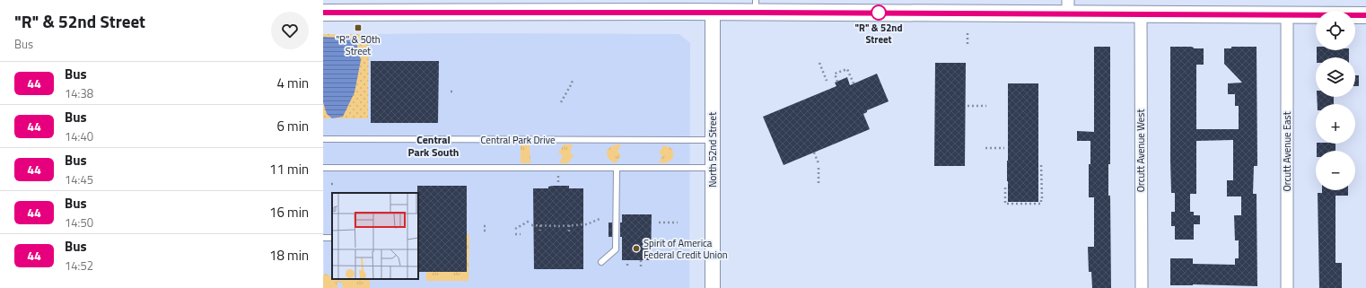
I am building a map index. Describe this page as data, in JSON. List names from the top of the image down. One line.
{"streets":{"street":["North 52nd Street","Orcutt Avenue West","Orcutt Avenue East"],"lane":["Central Park Drive"]},"crossings":[["Central Park Drive","North 52nd Street"]],"districts":["Central Park South"],"places":{"other":["\"R\" & 52nd Street","Spirit of America Federal Credit Union"],"transit":["\"R\" & 50th Street"]},"lines":["bus line 44"],"page":{"heading":["\"R\" & 52nd Street","Bus"],"map_buttons":["+","−"],"list":[{"mark":"44","name":"Bus","note":"14:38","value":"4 min"},{"mark":"44","name":"Bus","note":"14:40","value":"6 min"},{"mark":"44","name":"Bus","note":"14:45","value":"11 min"},{"mark":"44","name":"Bus","note":"14:50","value":"16 min"},{"mark":"44","name":"Bus","note":"14:52","value":"18 min"}]}}
